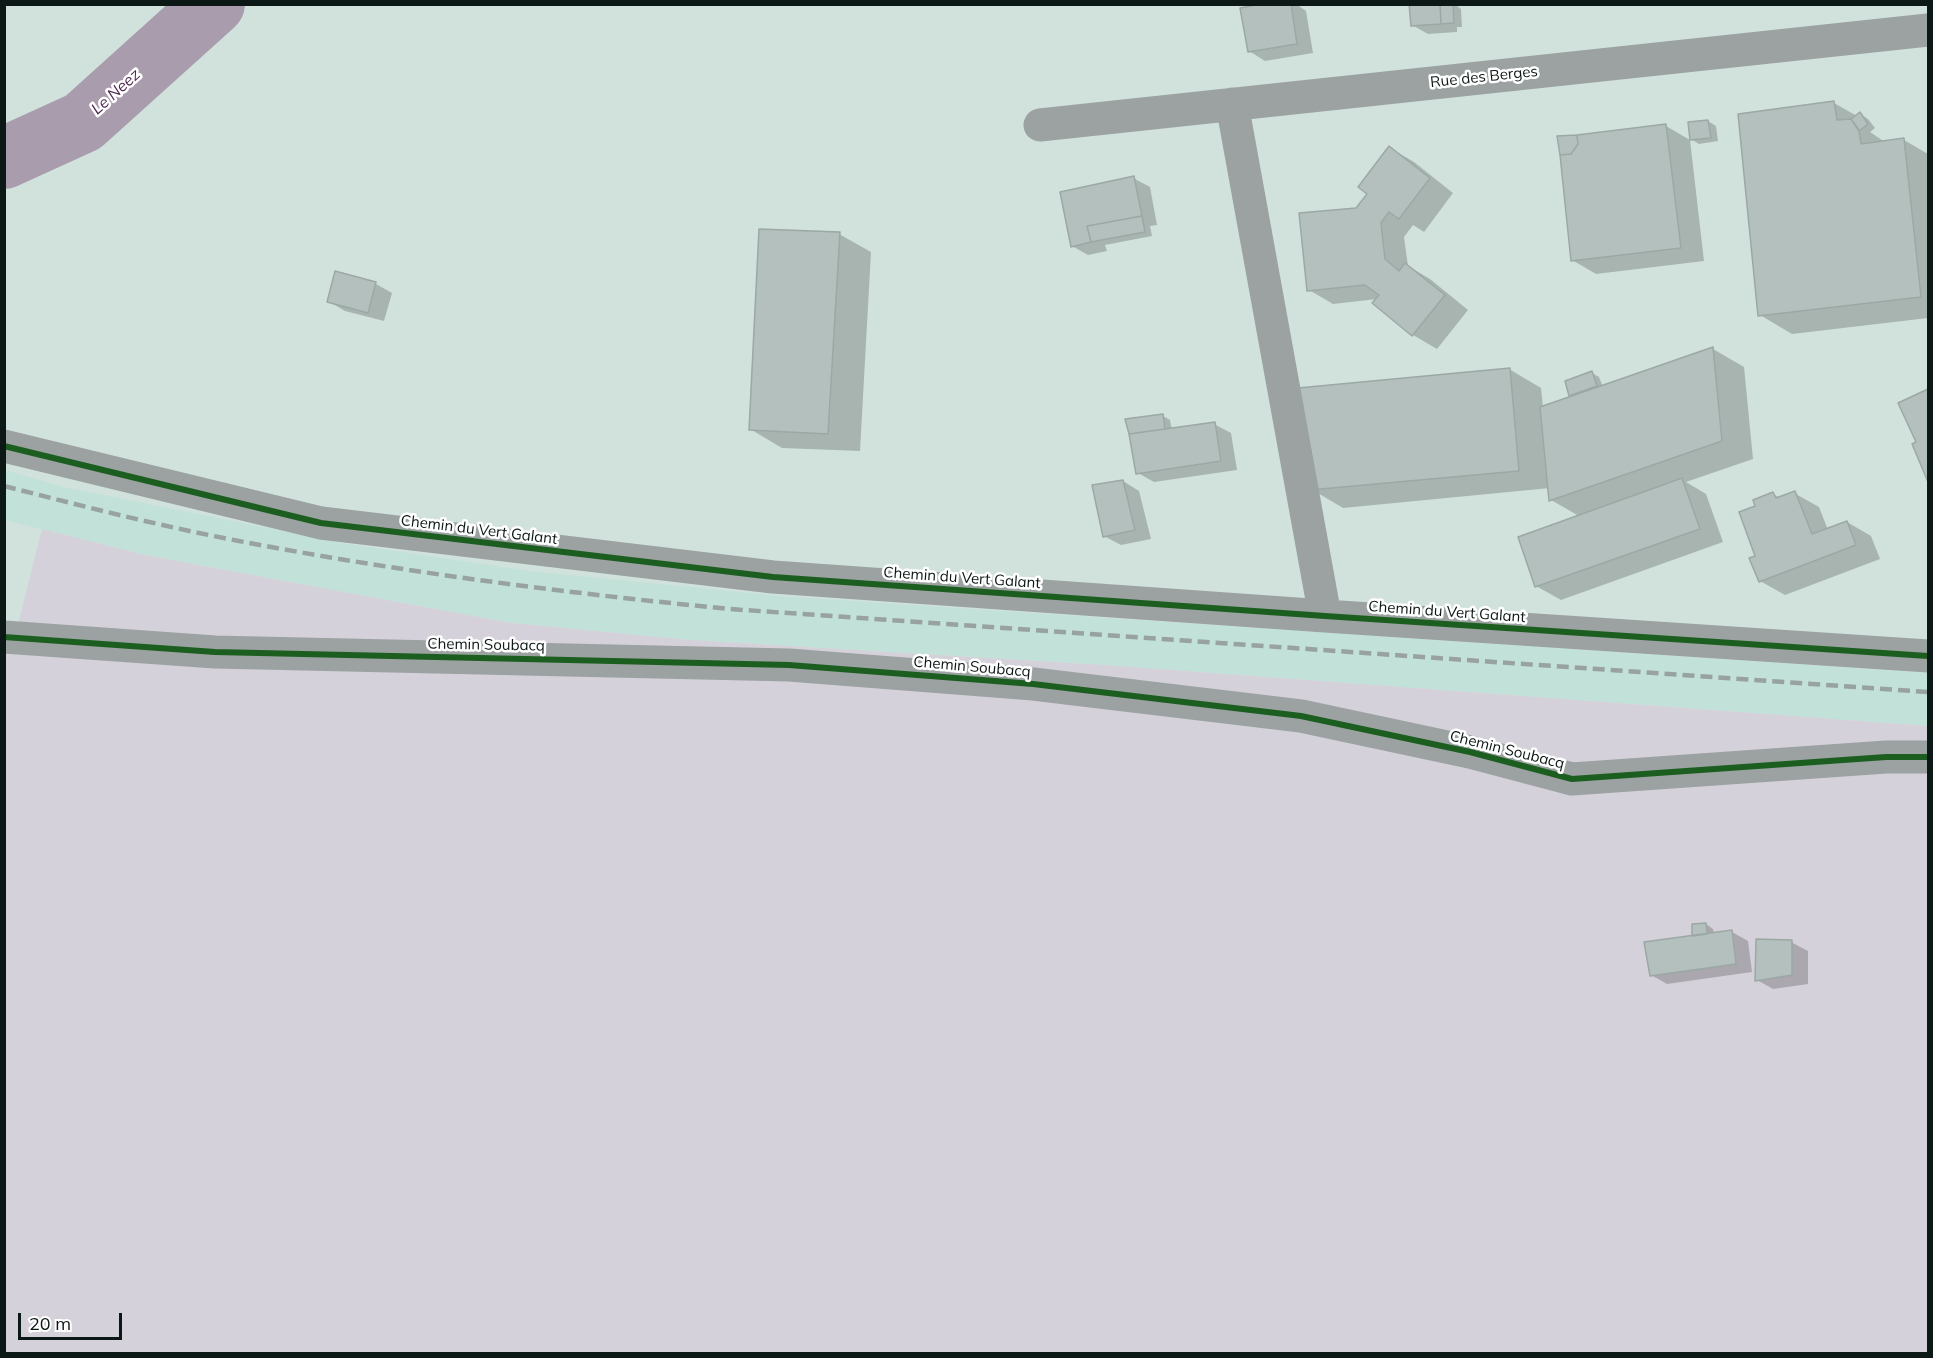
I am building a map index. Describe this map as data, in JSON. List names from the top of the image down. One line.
{"streets":{"street":["Rue des Berges","Chemin du Vert Galant","Chemin Soubacq"]},"water":["Le Neez"],"scale_bar":"20 m"}
